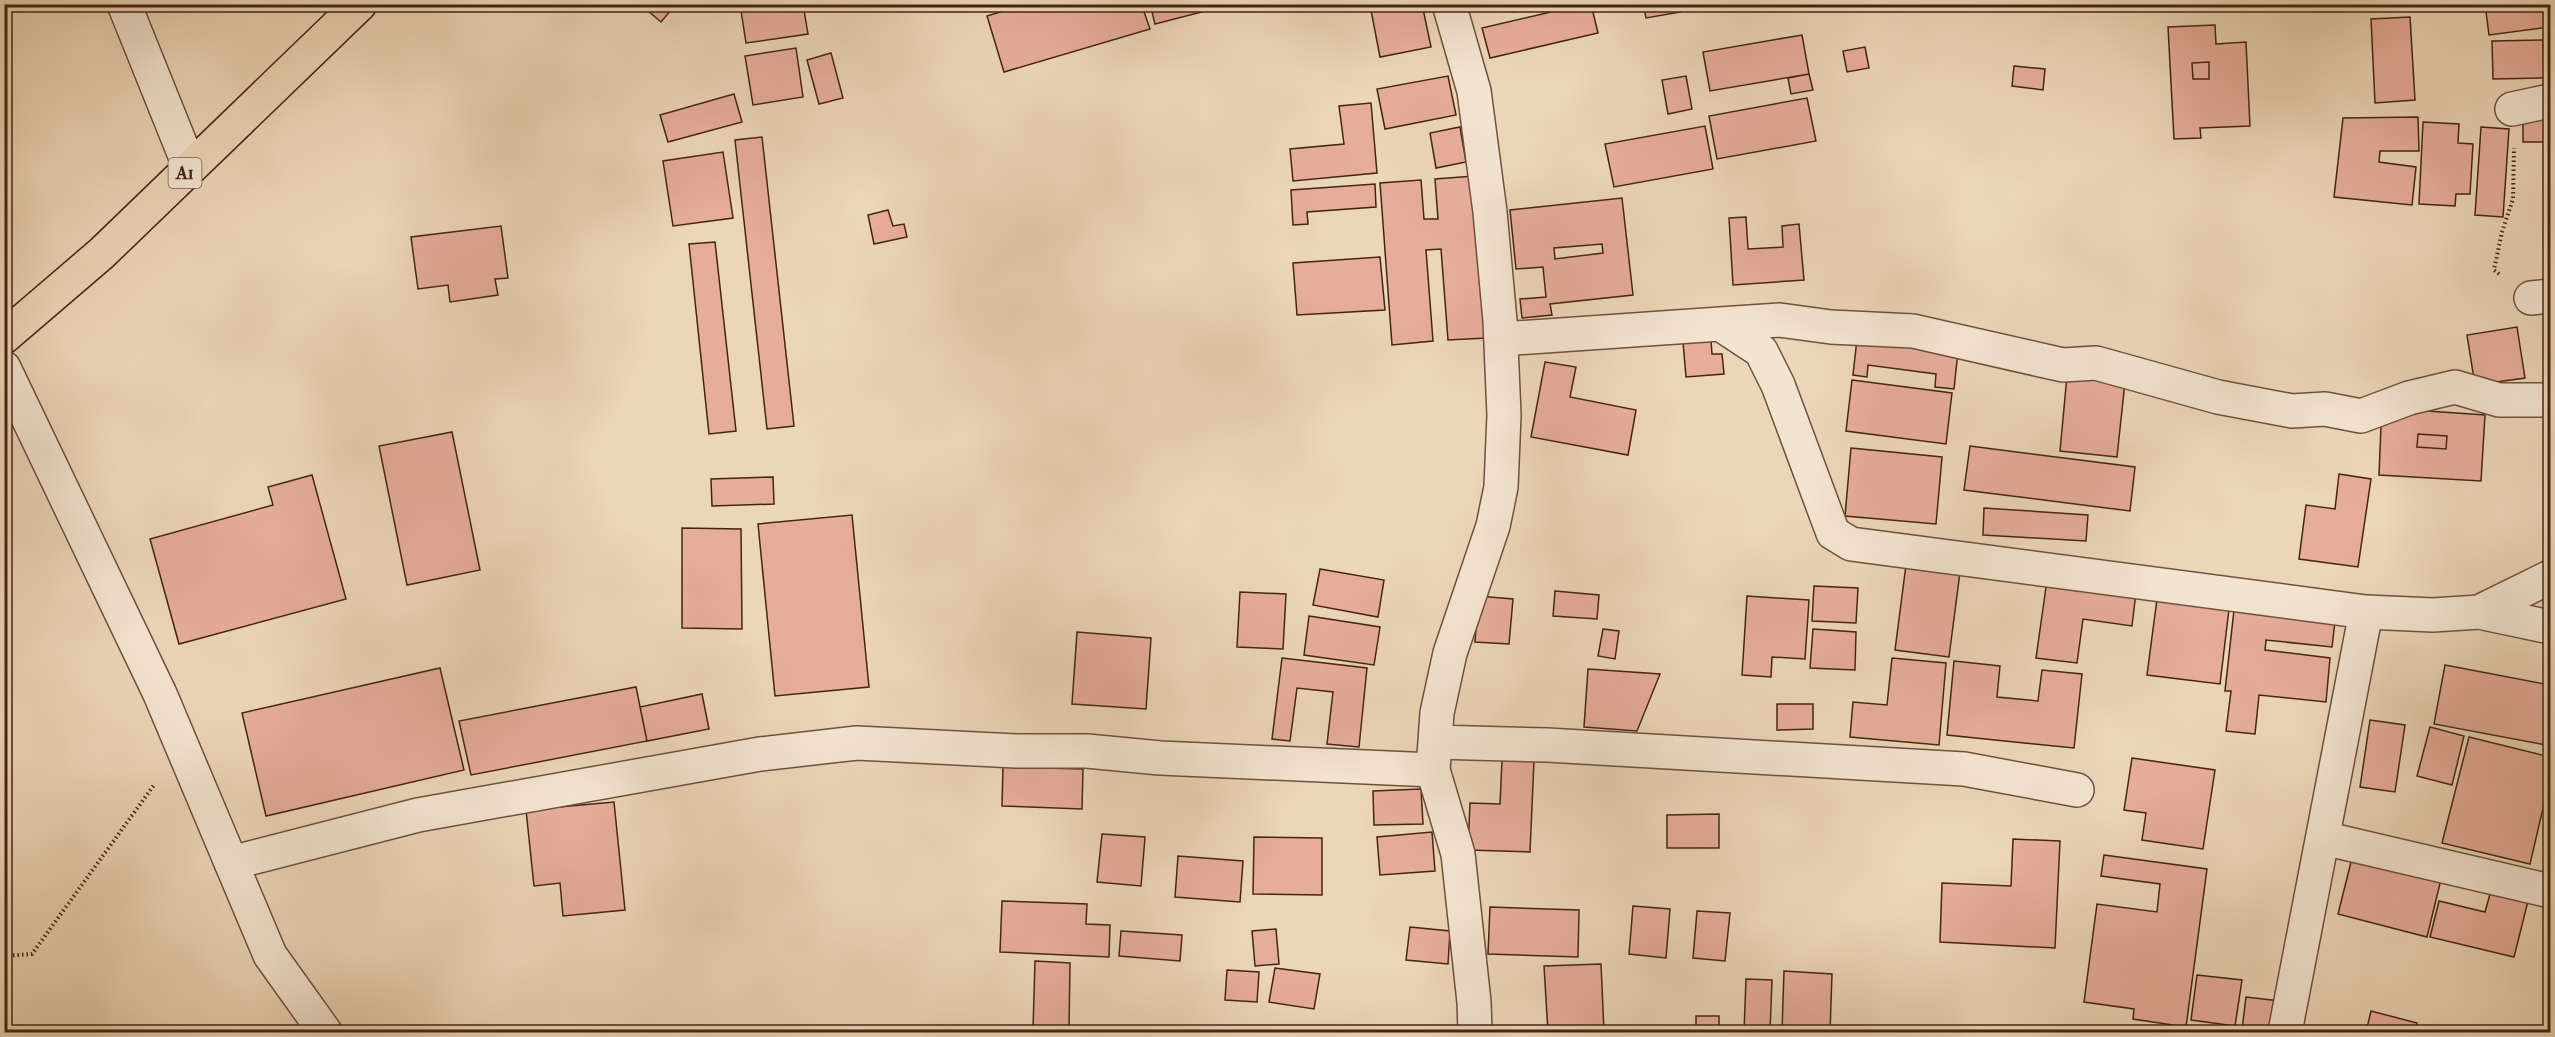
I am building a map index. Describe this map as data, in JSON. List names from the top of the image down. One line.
{"streets":{"highway":["A1"]}}
